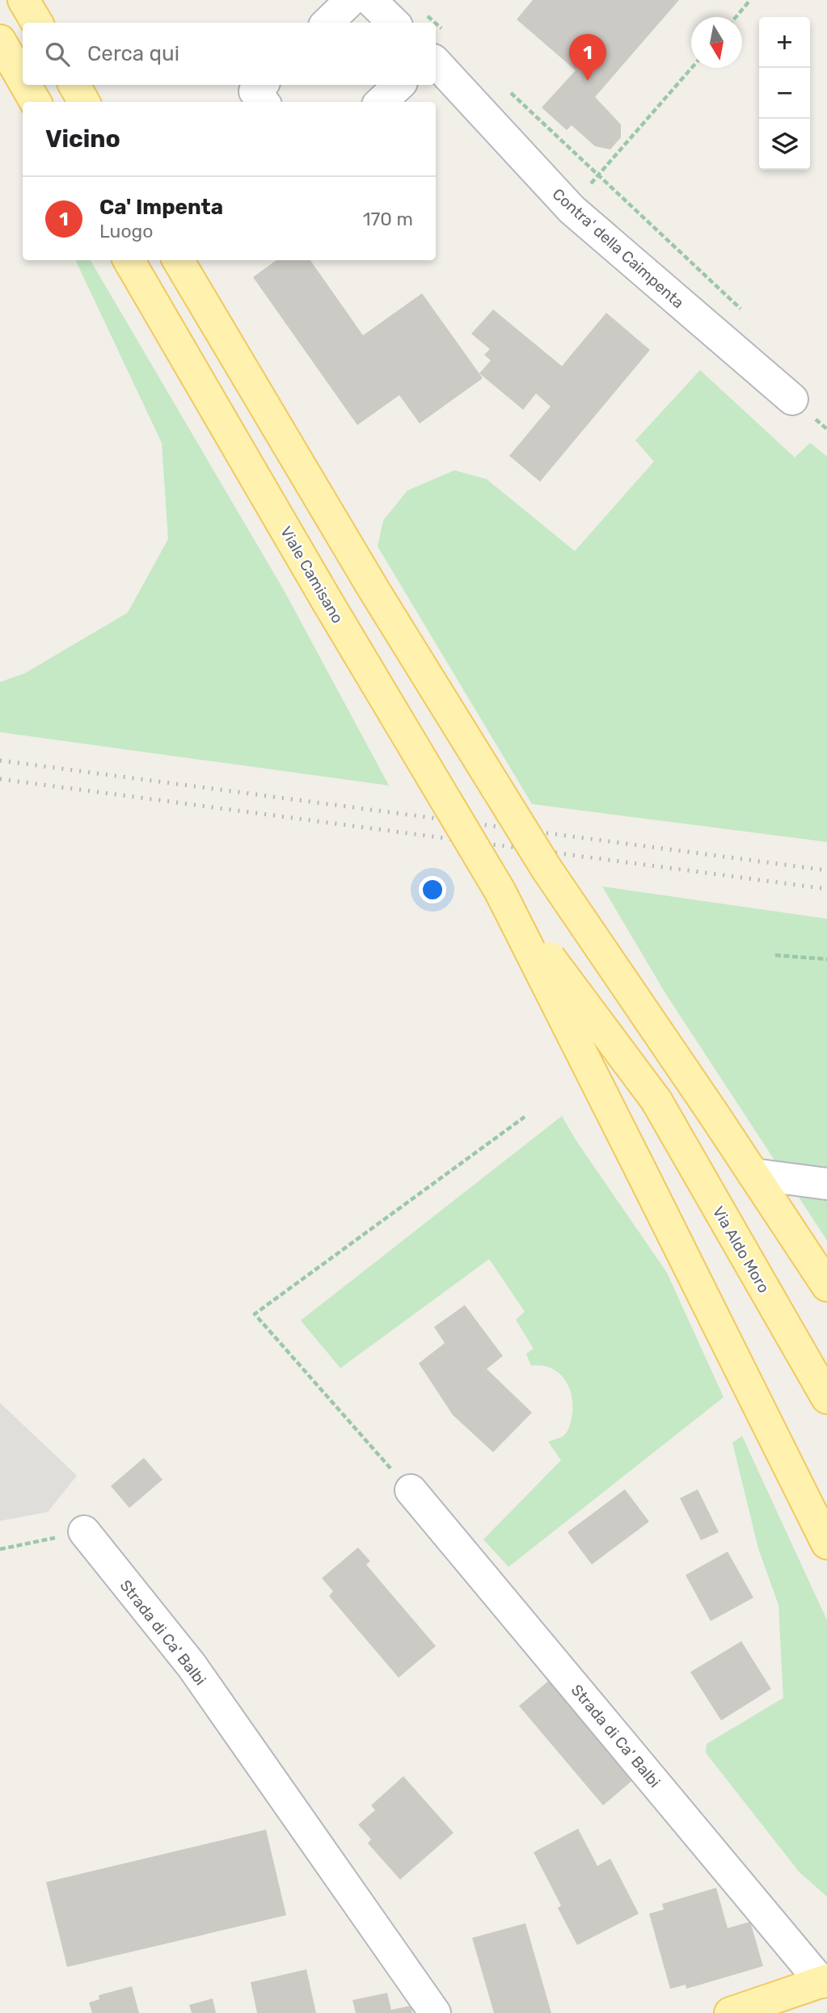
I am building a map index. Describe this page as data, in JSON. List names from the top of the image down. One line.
{"streets":{"main road":["Viale Camisano","Via Aldo Moro","Strada di Ca' Balbi"],"street":["Contra' della Caimpenta"]},"crossings":[["Viale Camisano","Via Aldo Moro"]],"north":"bottom","page":{"map_buttons":["+","−"],"search":"Cerca qui","pins":"1","heading":"Vicino","list":[{"mark":"1","name":"Ca' Impenta","note":"Luogo","value":"170 m"}]}}
